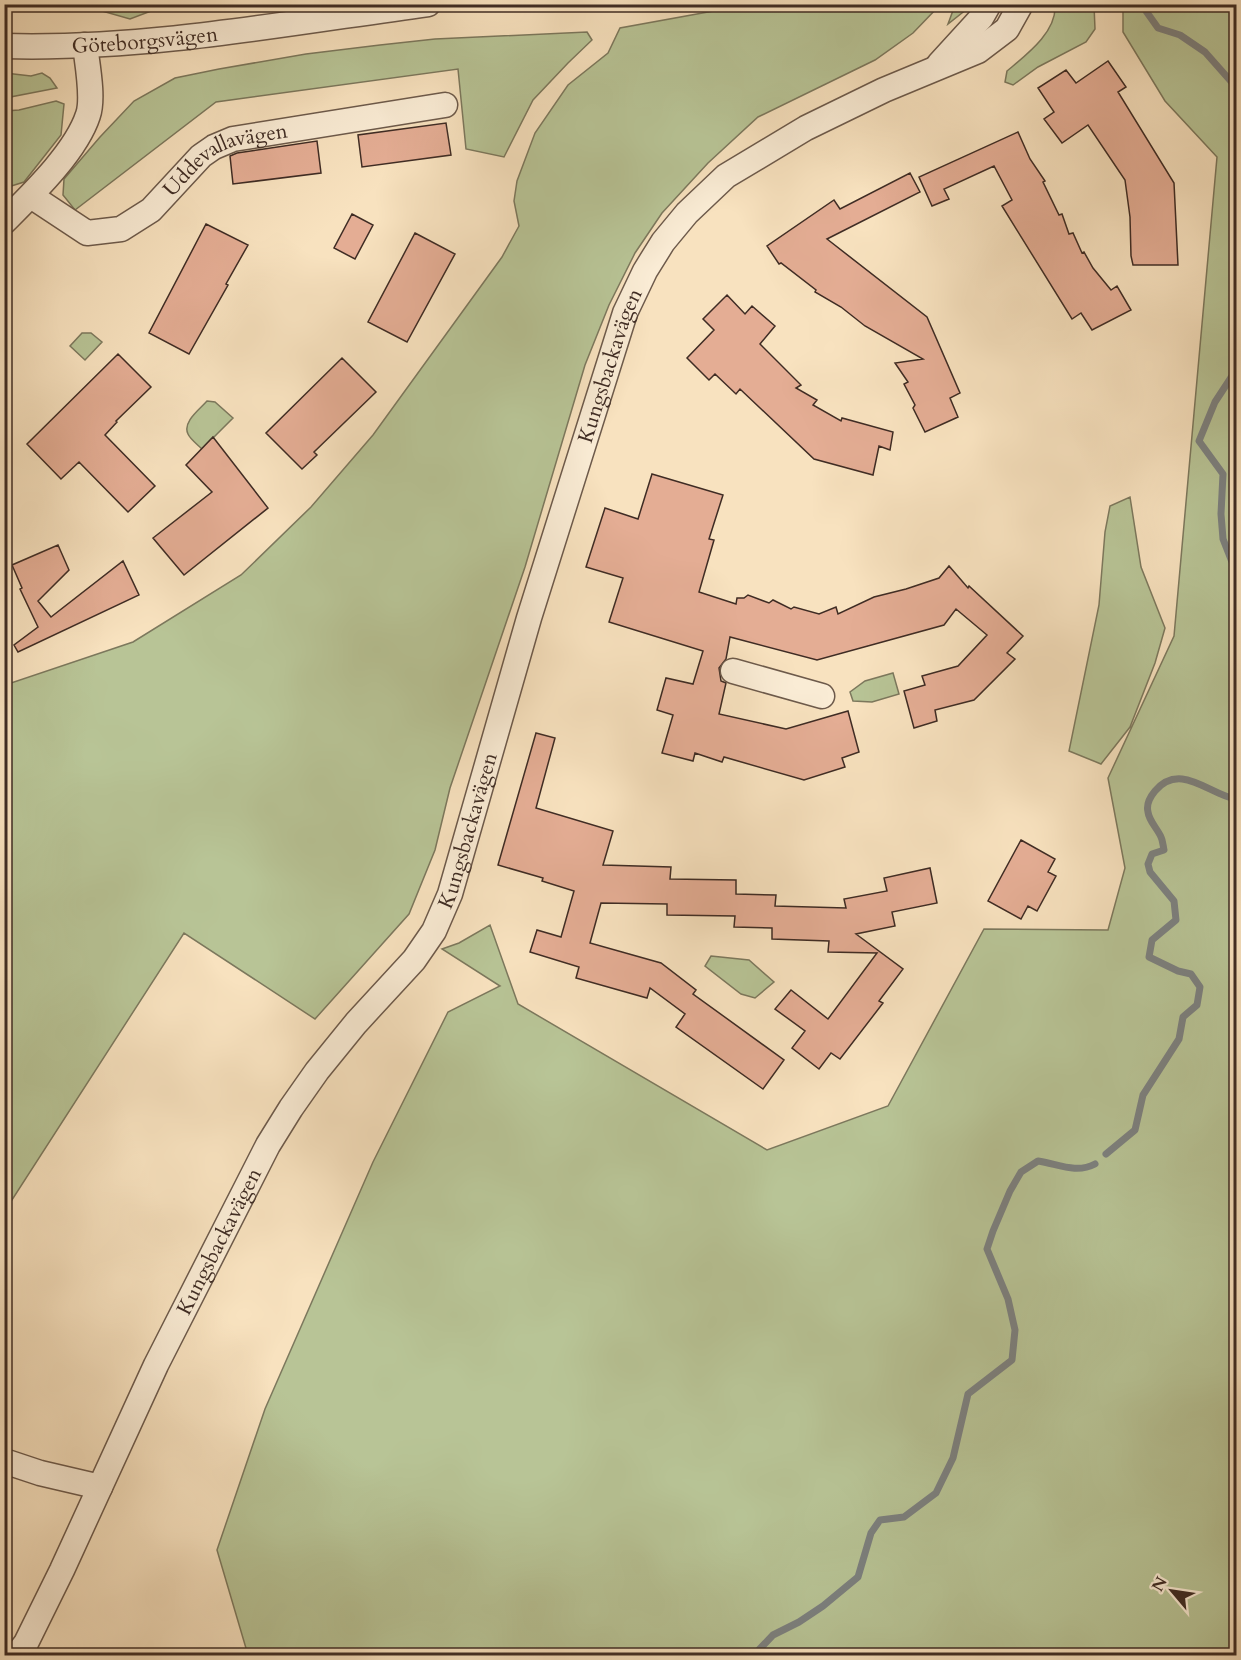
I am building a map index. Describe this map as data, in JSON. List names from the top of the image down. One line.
{"streets":{"street":["Göteborgsvägen","Uddevallavägen","Kungsbackavägen"]},"north":"top left"}
